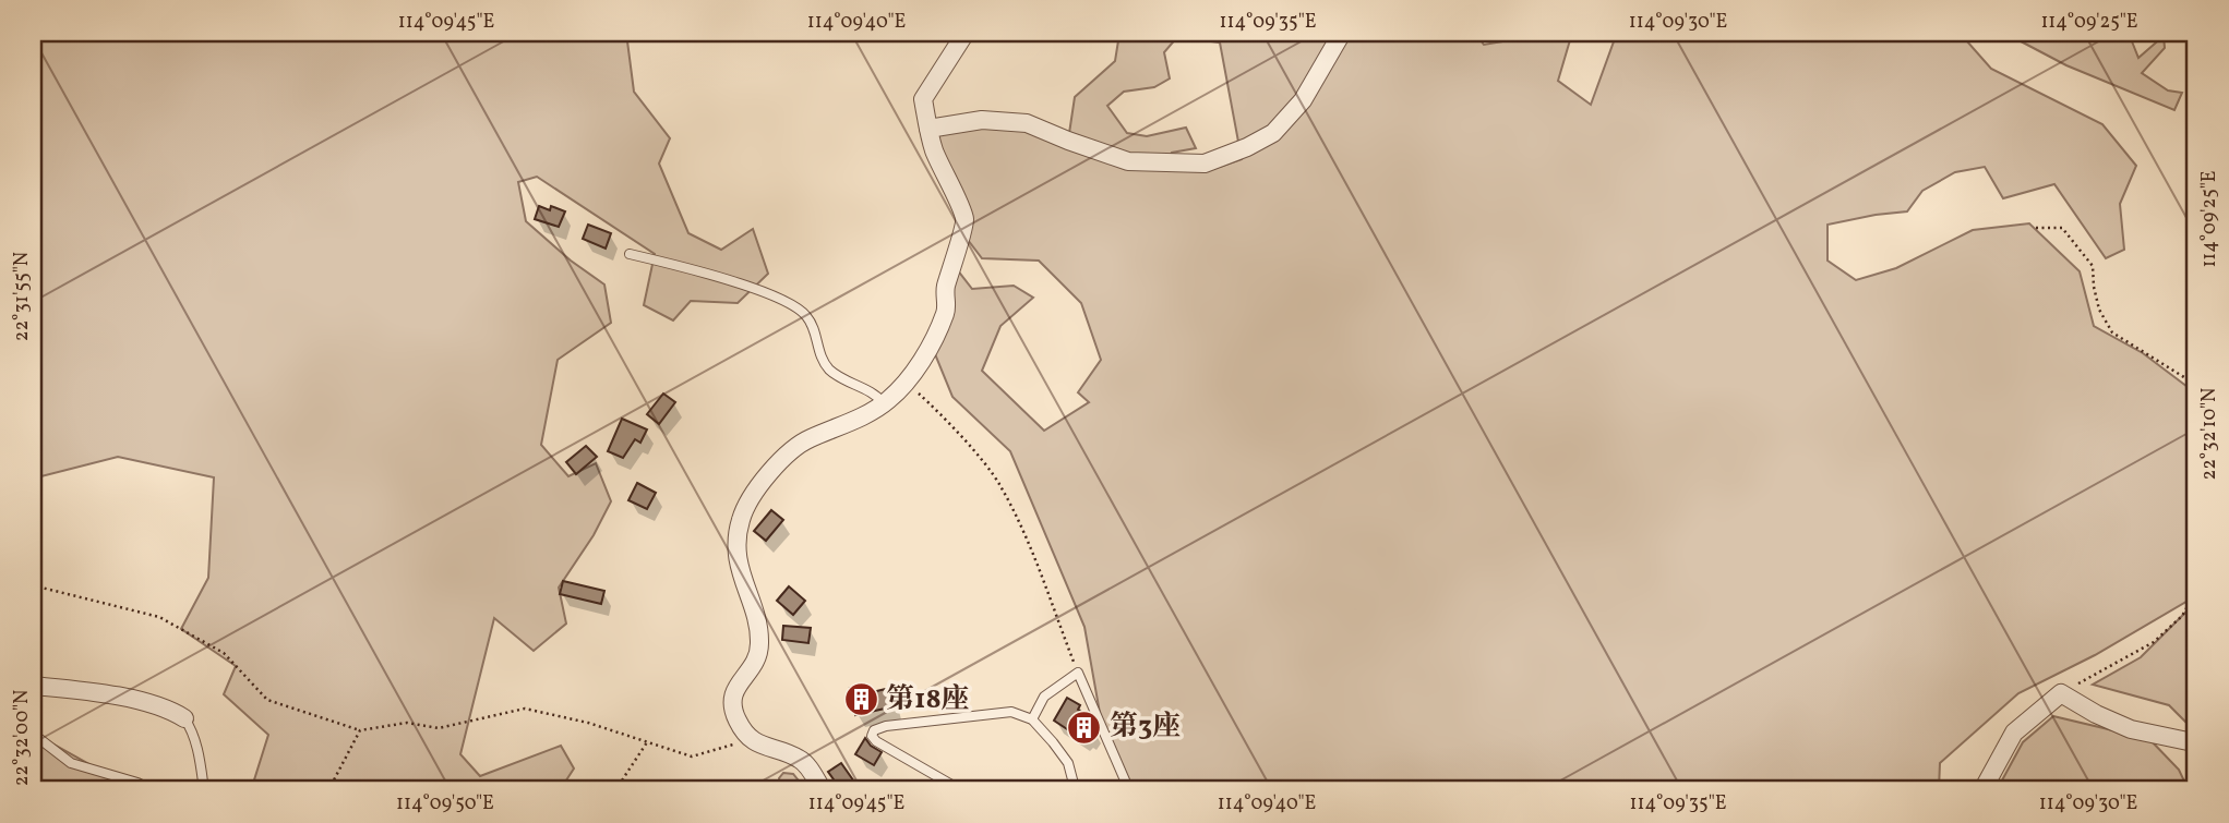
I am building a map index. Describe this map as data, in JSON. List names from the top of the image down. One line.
{"places":{"building":["第18座","第3座"]},"coordinates":["114°09'45\"E","114°09'40\"E","114°09'35\"E","114°09'30\"E","114°09'25\"E","22°31'55\"N","22°32'10\"N","22°32'00\"N","114°09'50\"E"]}
